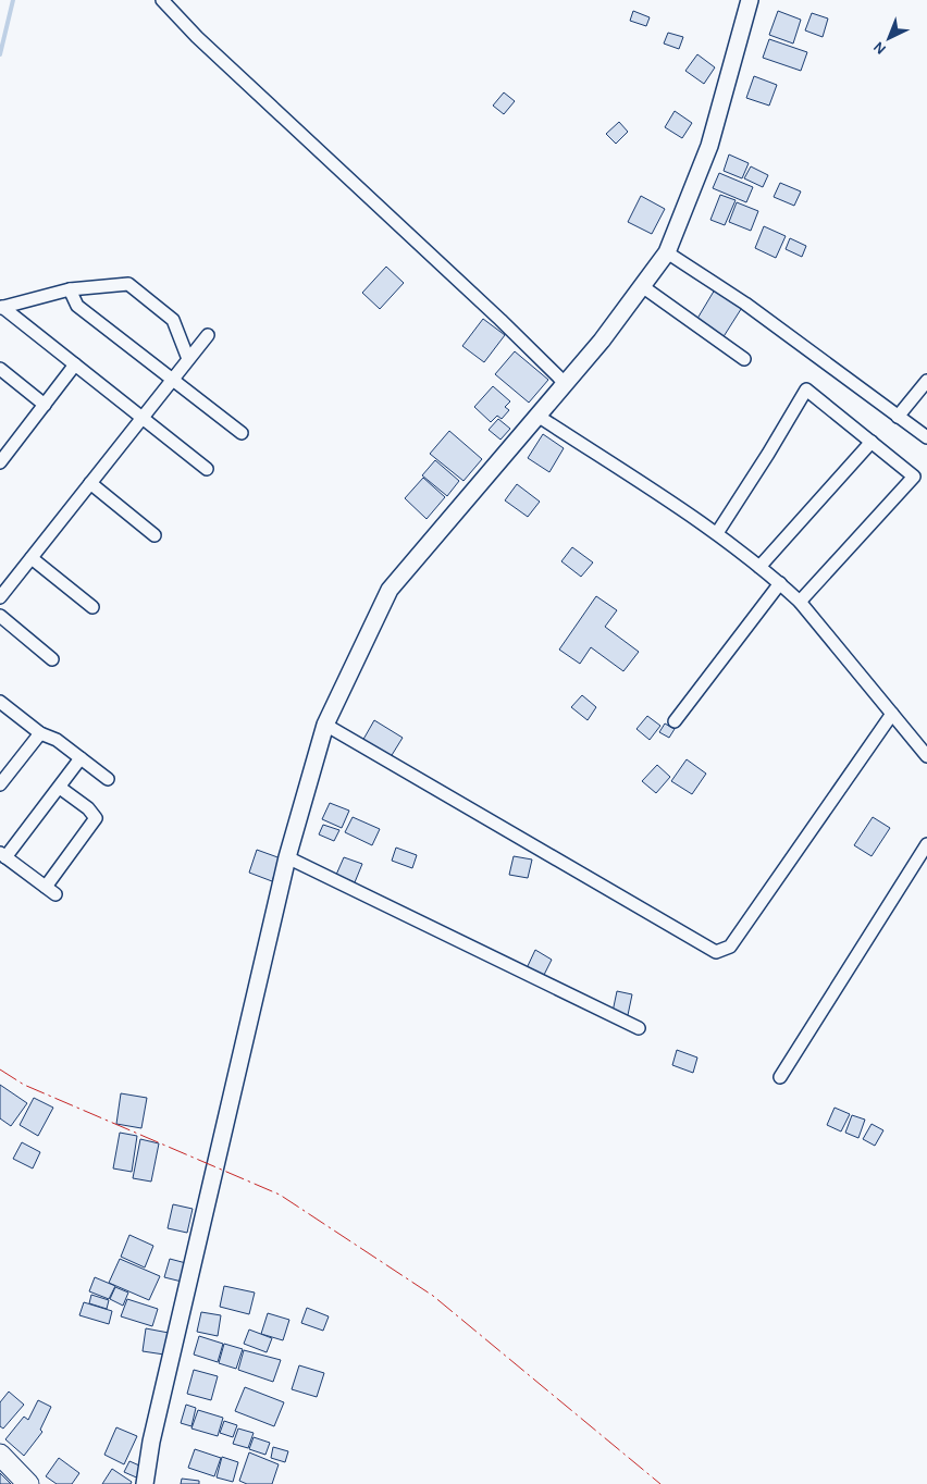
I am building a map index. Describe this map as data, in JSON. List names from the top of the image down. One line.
{"north":"bottom left"}
